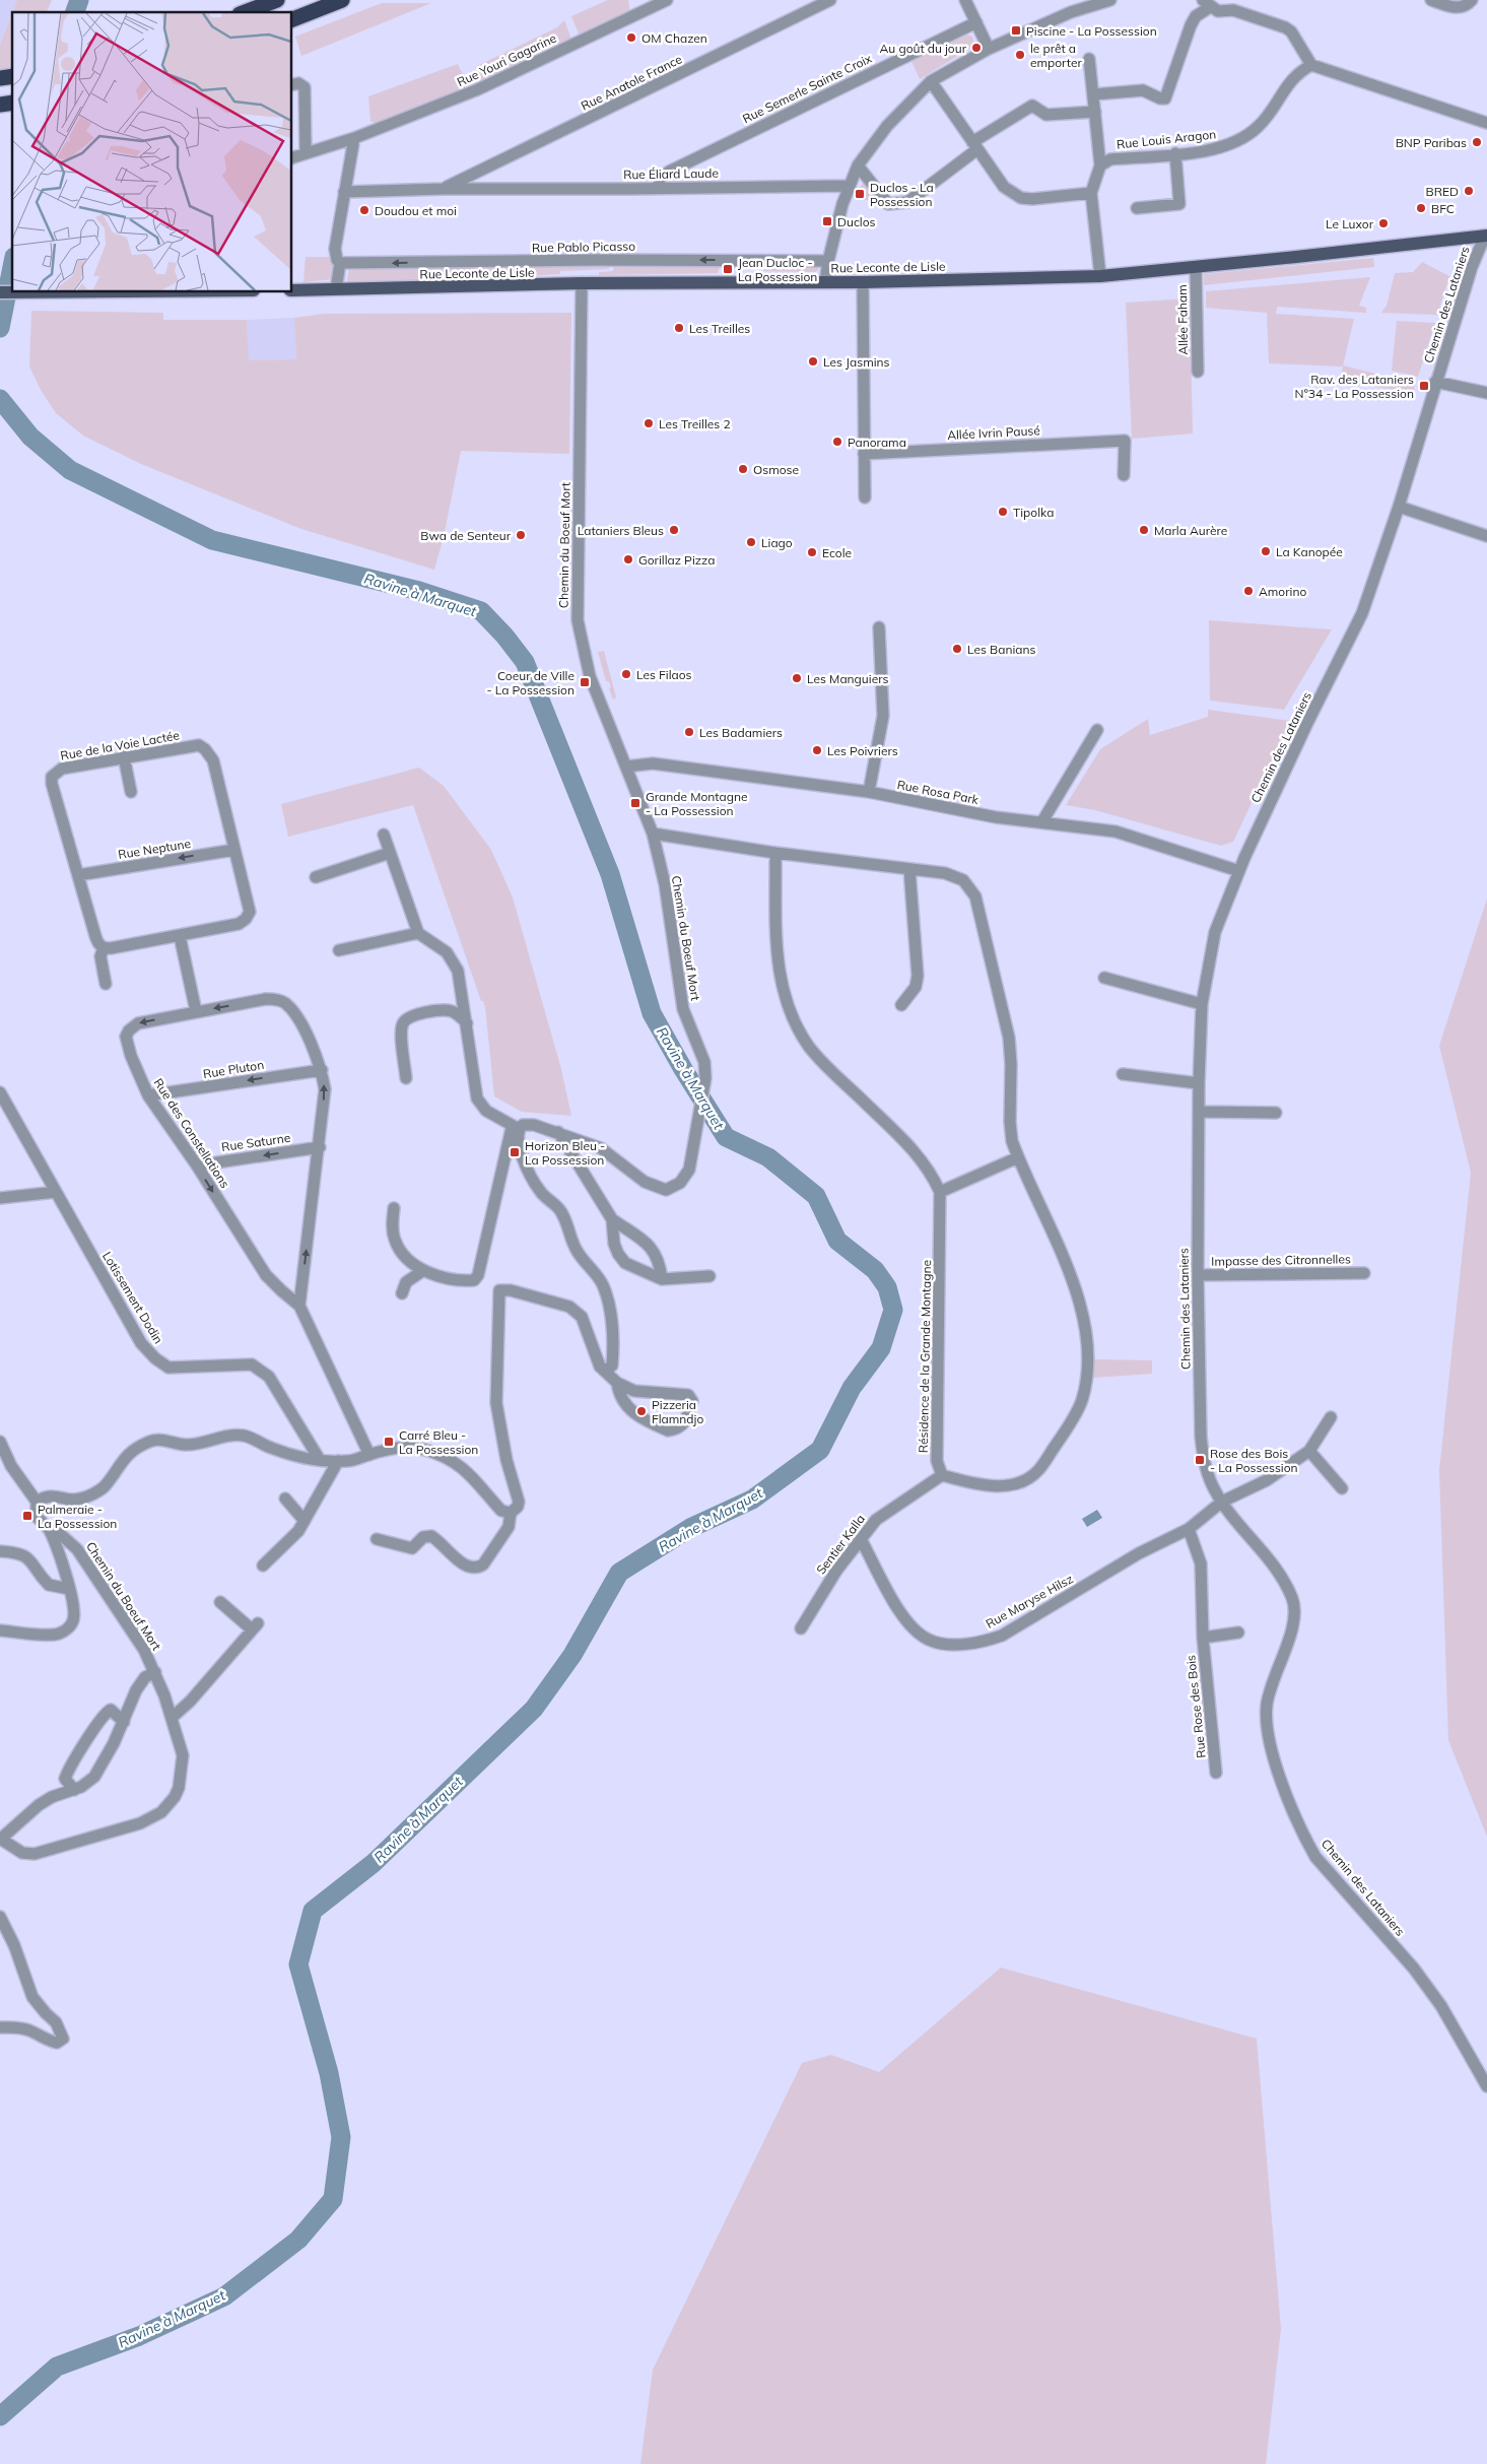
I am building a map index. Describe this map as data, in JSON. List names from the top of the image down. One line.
{"streets":{"main road":["Rue Leconte de Lisle"],"street":["Rue Youri Gagarine","Rue Anatole France","Rue Semerle Sainte Croix","Rue Louis Aragon","Rue Éliard Laude","Rue Pablo Picasso","Chemin des Lataniers","Allée Faham","Allée Ivrin Pausé","Chemin du Boeuf Mort","Rue de la Voie Lactée","Rue Rosa Park","Rue Neptune","Rue Pluton","Rue des Constellations","Rue Saturne","Impasse des Citronnelles","Lotissement Dodin","Résidence de la Grande Montagne","Sentier Kalla","Rue Maryse Hilsz","Rue Rose des Bois"]},"crossings":[["Rue Anatole France","Rue Éliard Laude"],["Rue Semerle Sainte Croix","Rue Éliard Laude"],["Rue Leconte de Lisle","Chemin des Lataniers"],["Rue Leconte de Lisle","Allée Faham"],["Rue Leconte de Lisle","Chemin du Boeuf Mort"],["Chemin des Lataniers","Rue Rosa Park"],["Chemin des Lataniers","Impasse des Citronnelles"],["Chemin du Boeuf Mort","Rue Rosa Park"],["Rue de la Voie Lactée","Rue Neptune"],["Rue Pluton","Rue des Constellations"],["Rue des Constellations","Rue Saturne"],["Résidence de la Grande Montagne","Sentier Kalla"],["Sentier Kalla","Rue Maryse Hilsz"],["Rue Maryse Hilsz","Rue Rose des Bois"]],"one_way":["Rue Pablo Picasso","Rue Neptune","Rue Pluton","Rue Saturne"],"water":["Ravine à Marquet"],"places":{"transit":["Piscine - La Possession","Duclos - La Possession","Duclos","Jean Ducloc - La Possession","Rav. des Lataniers N°34 - La Possession","Coeur de Ville - La Possession","Grande Montagne - La Possession","Horizon Bleu - La Possession","Carré Bleu - La Possession","Rose des Bois - La Possession","Palmeraie - La Possession"],"other":["OM Chazen","Au goût du jour","le prêt a emporter","BNP Paribas","BRED","BFC","Doudou et moi","Le Luxor","Les Treilles","Les Jasmins","Les Treilles 2","Panorama","Osmose","Tipolka","Lataniers Bleus","Marla Aurère","Bwa de Senteur","Liago","La Kanopée","Ecole","Gorillaz Pizza","Amorino","Les Banians","Les Filaos","Les Manguiers","Les Badamiers","Les Poivriers","Pizzeria Flamndjo"]}}
